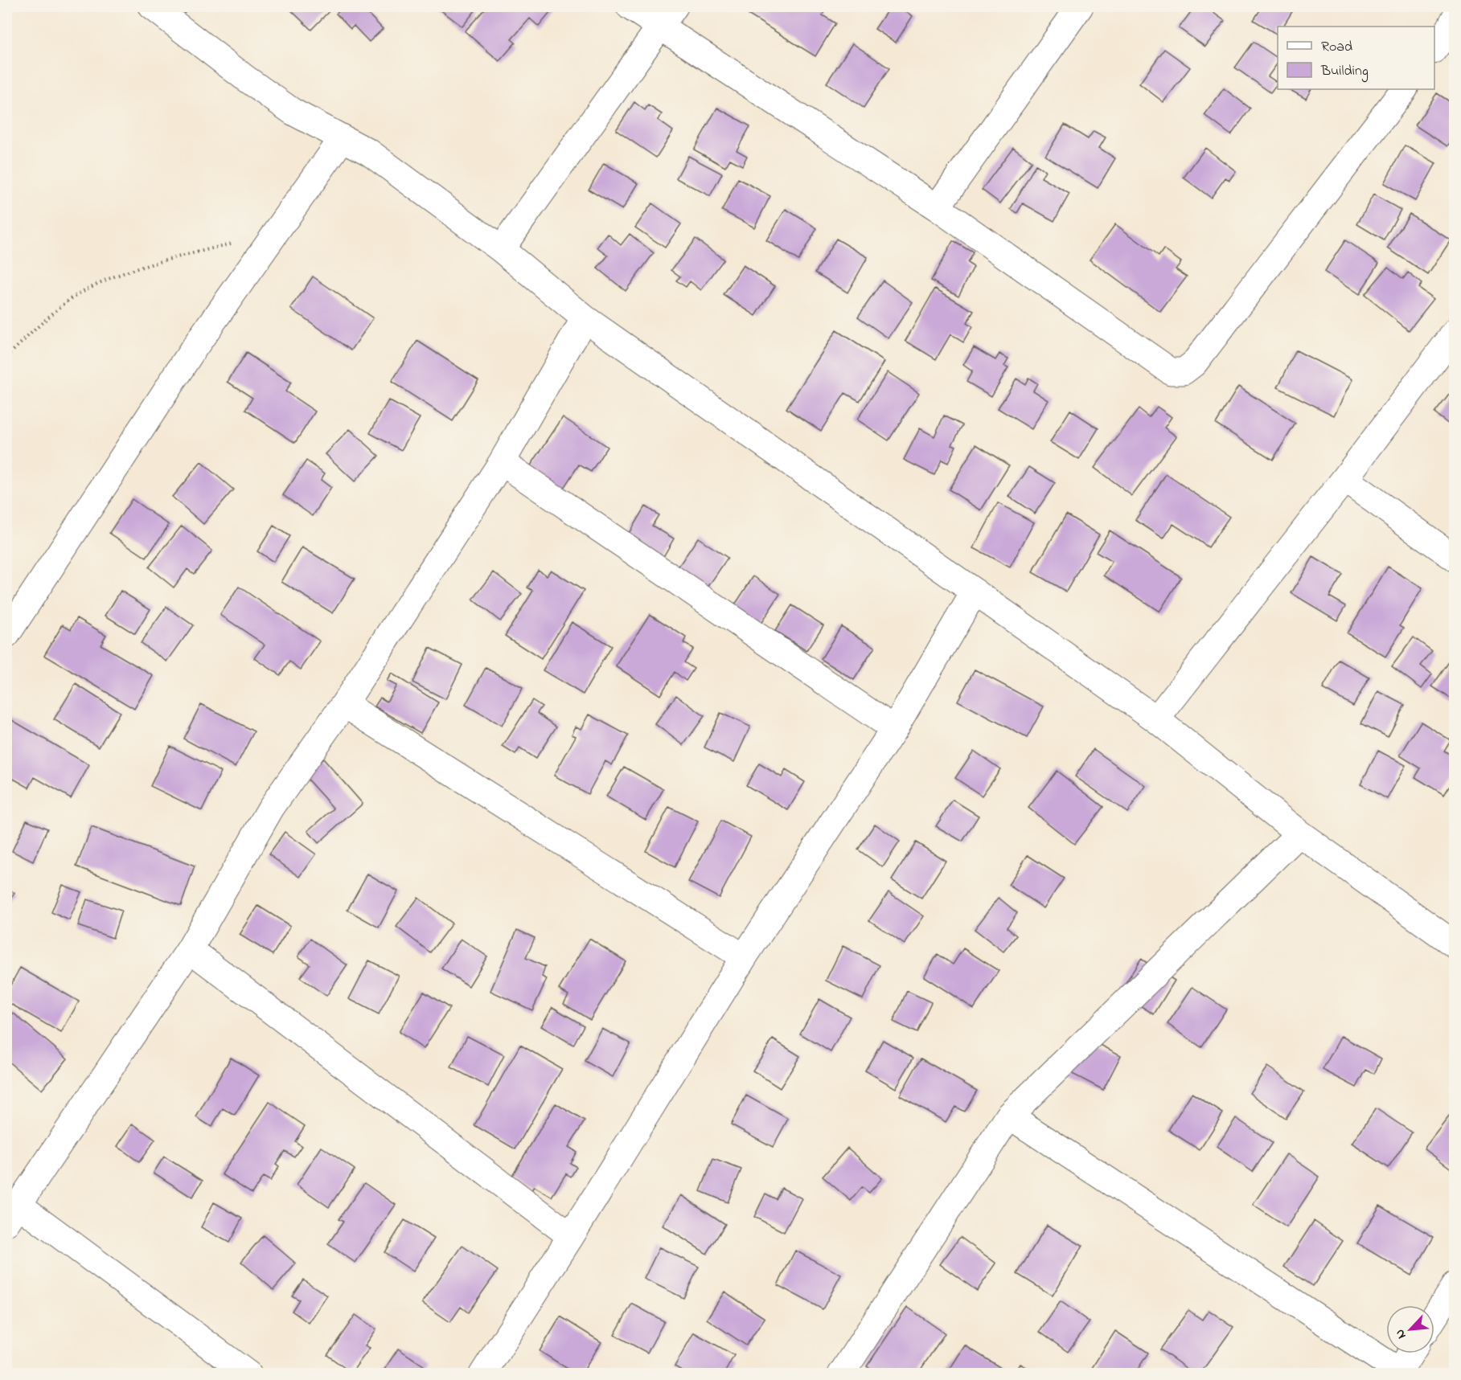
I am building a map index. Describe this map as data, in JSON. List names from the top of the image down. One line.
{"legend":["Road","Building"],"north":"bottom left"}
